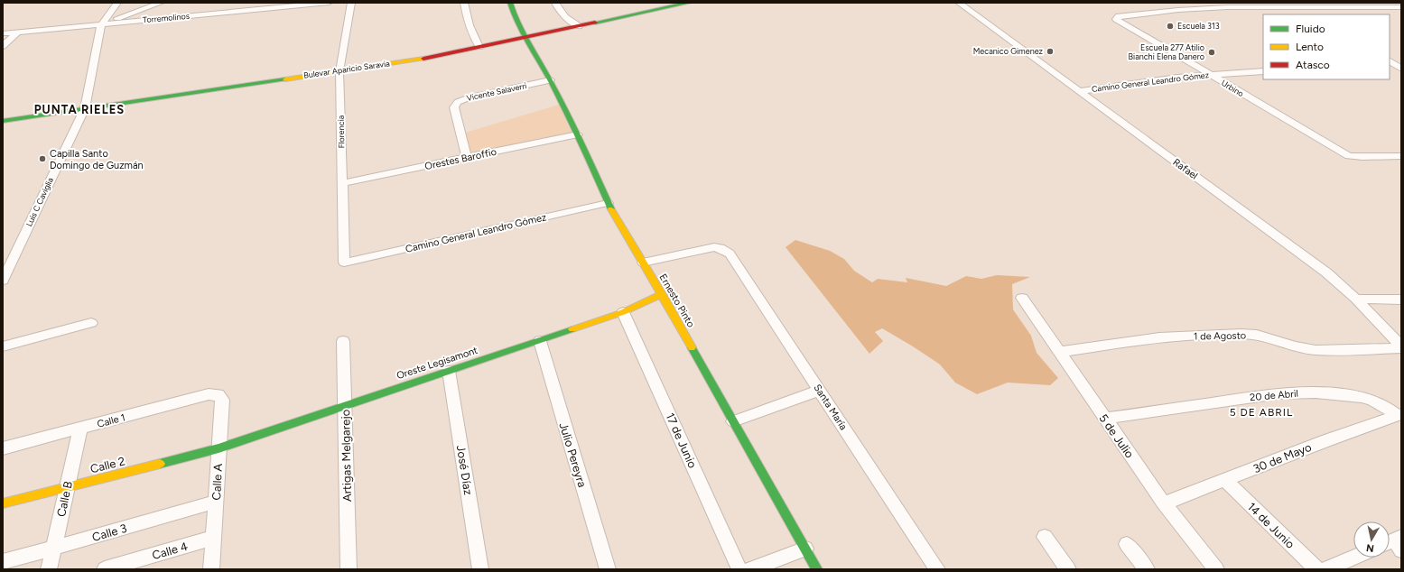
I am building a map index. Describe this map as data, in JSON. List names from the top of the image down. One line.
{"streets":{"street":["Torremolinos","Bulevar Aparicio Saravia","Camino General Leandro Gómez","Urbino","Vicente Salaverri","Florencia","Orestes Baroffio","Rafael","Luis C Caviglia","Ernesto Pinto","1 de Agosto","Oreste Legisamont","20 de Abril","Santa María","Calle 1","5 de Julio","17 de Junio","Julio Pereyra","Artigas Melgarejo","30 de Mayo","Calle 2","José Díaz","Calle A","Calle B","14 de Junio","Calle 3","Calle 4"]},"crossings":[["Torremolinos","Luis C Caviglia"],["Bulevar Aparicio Saravia","Florencia"],["Bulevar Aparicio Saravia","Luis C Caviglia"],["Bulevar Aparicio Saravia","Ernesto Pinto"],["Camino General Leandro Gómez","Urbino"],["Camino General Leandro Gómez","Florencia"],["Camino General Leandro Gómez","Rafael"],["Camino General Leandro Gómez","Ernesto Pinto"],["Vicente Salaverri","Orestes Baroffio"],["Vicente Salaverri","Ernesto Pinto"],["Florencia","Orestes Baroffio"],["Orestes Baroffio","Ernesto Pinto"],["Rafael","1 de Agosto"],["Ernesto Pinto","Oreste Legisamont"],["Ernesto Pinto","Santa María"],["1 de Agosto","5 de Julio"],["Oreste Legisamont","17 de Junio"],["Oreste Legisamont","Julio Pereyra"],["Oreste Legisamont","Artigas Melgarejo"],["Oreste Legisamont","Calle 2"],["Oreste Legisamont","José Díaz"],["Oreste Legisamont","Calle A"],["20 de Abril","5 de Julio"],["20 de Abril","30 de Mayo"],["Calle 1","Calle A"],["Calle 1","Calle B"],["5 de Julio","30 de Mayo"],["30 de Mayo","14 de Junio"],["Calle 2","Calle A"],["Calle 2","Calle B"],["Calle A","Calle 3"],["Calle A","Calle 4"],["Calle B","Calle 3"]],"districts":["PUNTA RIELES","5 DE ABRIL"],"places":["Escuela 313","Mecanico Gimenez","Escuela 277 Atilio Bianchi Elena Danero","Capilla Santo Domingo de Guzmán"],"legend":["Fluido","Lento","Atasco"],"north":"bottom"}
